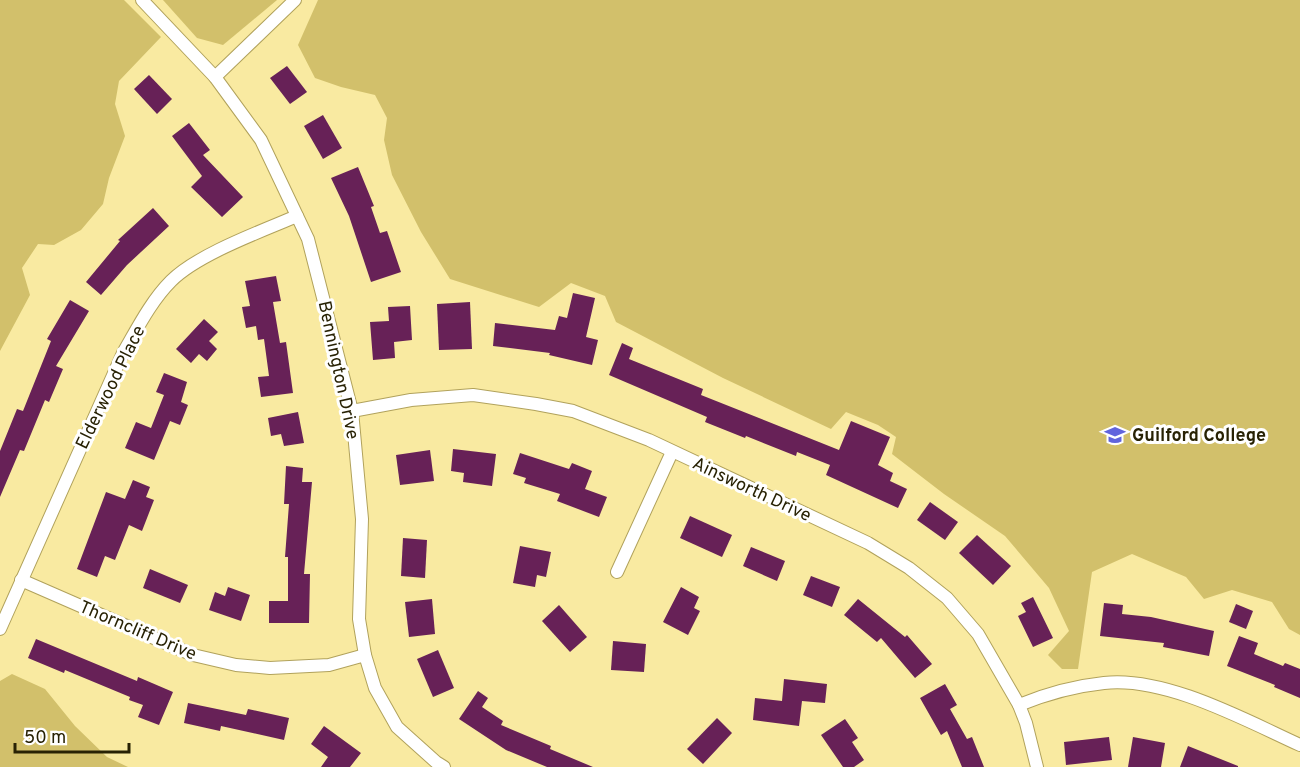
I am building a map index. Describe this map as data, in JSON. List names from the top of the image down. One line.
{"streets":{"street":["Bennington Drive","Elderwood Place","Ainsworth Drive","Thorncliff Drive"]},"crossings":[["Bennington Drive","Elderwood Place"],["Bennington Drive","Ainsworth Drive"],["Bennington Drive","Thorncliff Drive"],["Elderwood Place","Thorncliff Drive"]],"places":{"school or university":["Guilford College"]},"scale_bar":"50 m"}
